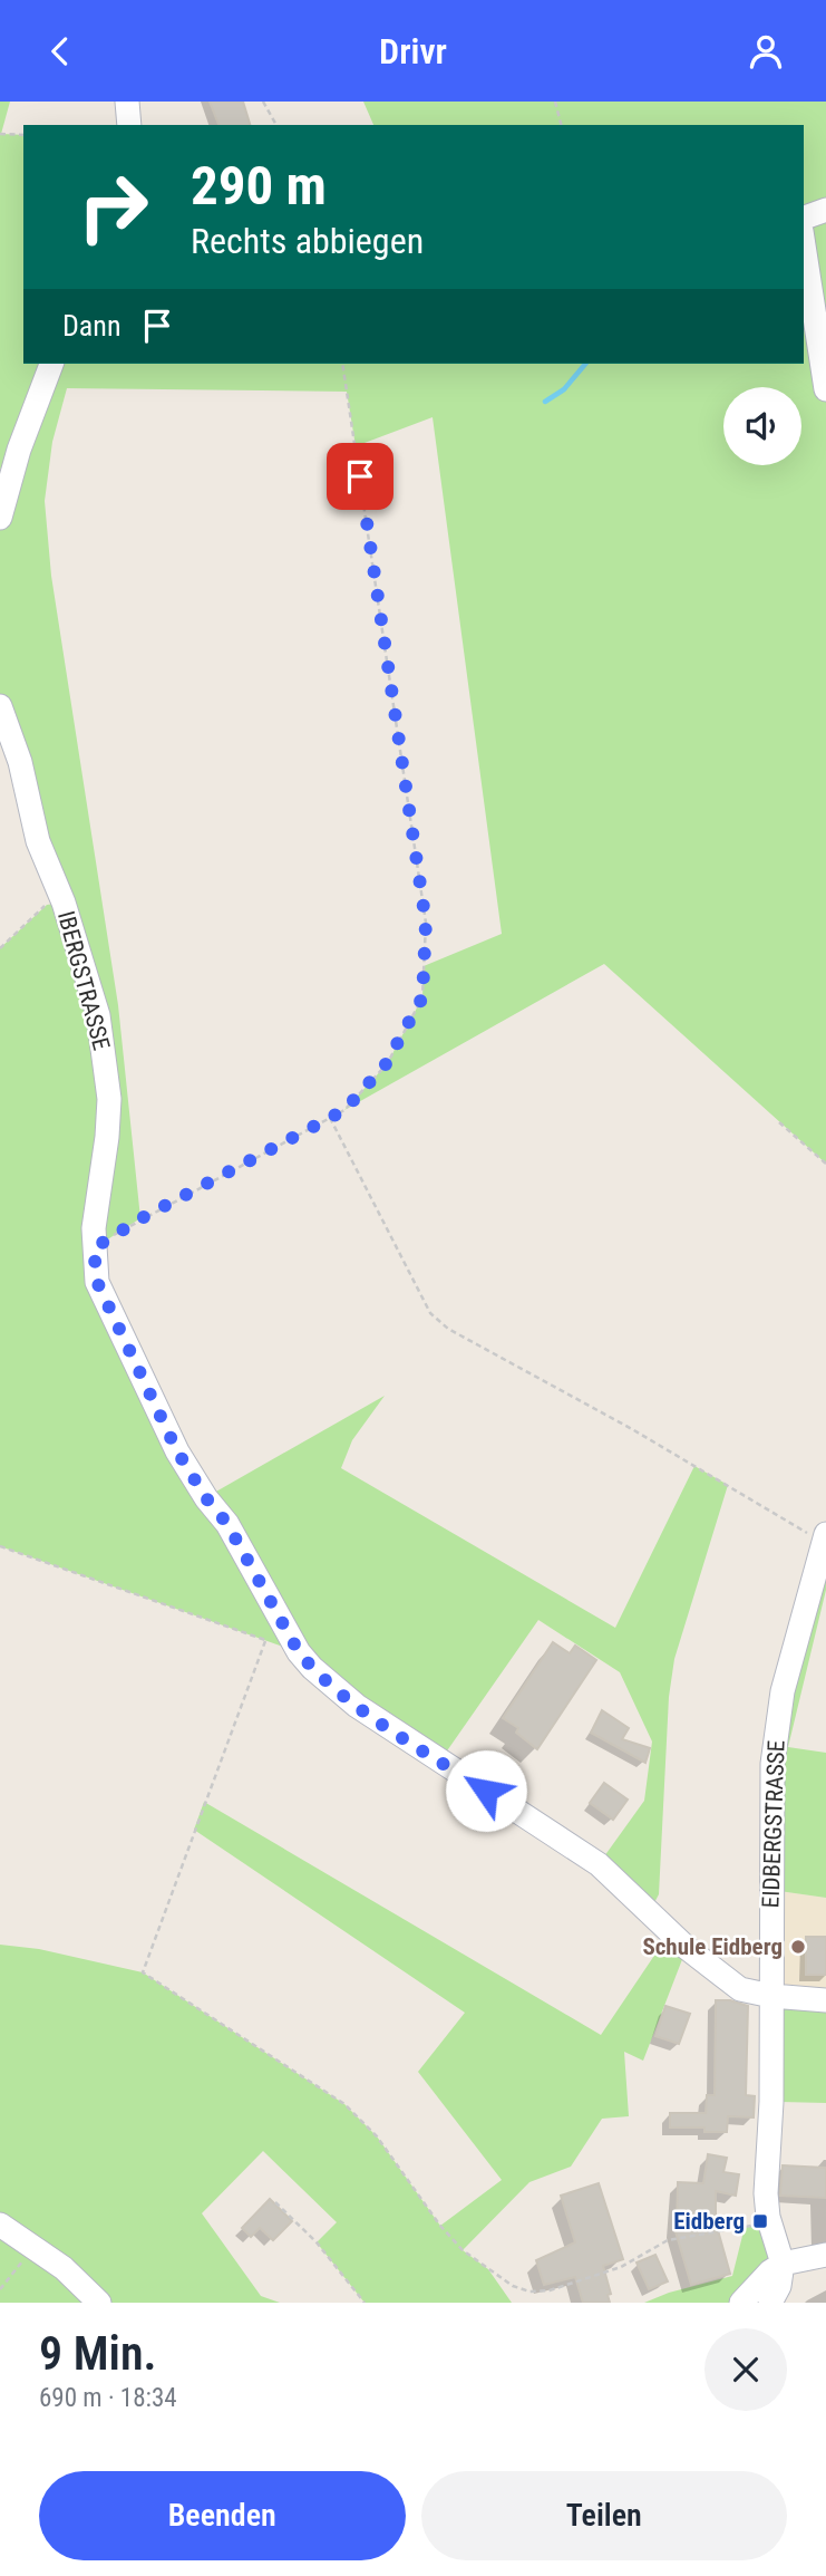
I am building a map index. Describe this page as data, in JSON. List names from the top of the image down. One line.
{"streets":{"street":["IBERGSTRASSE","EIDBERGSTRASSE"]},"crossings":[["IBERGSTRASSE","EIDBERGSTRASSE"]],"places":{"other":["Schule Eidberg"],"transit":["Eidberg"]},"page":{"header":"Drivr","turn":["290 m","Rechts abbiegen"],"then":"Dann","heading":["9 Min.","690 m · 18:34"],"buttons":["Beenden","Teilen"]}}
